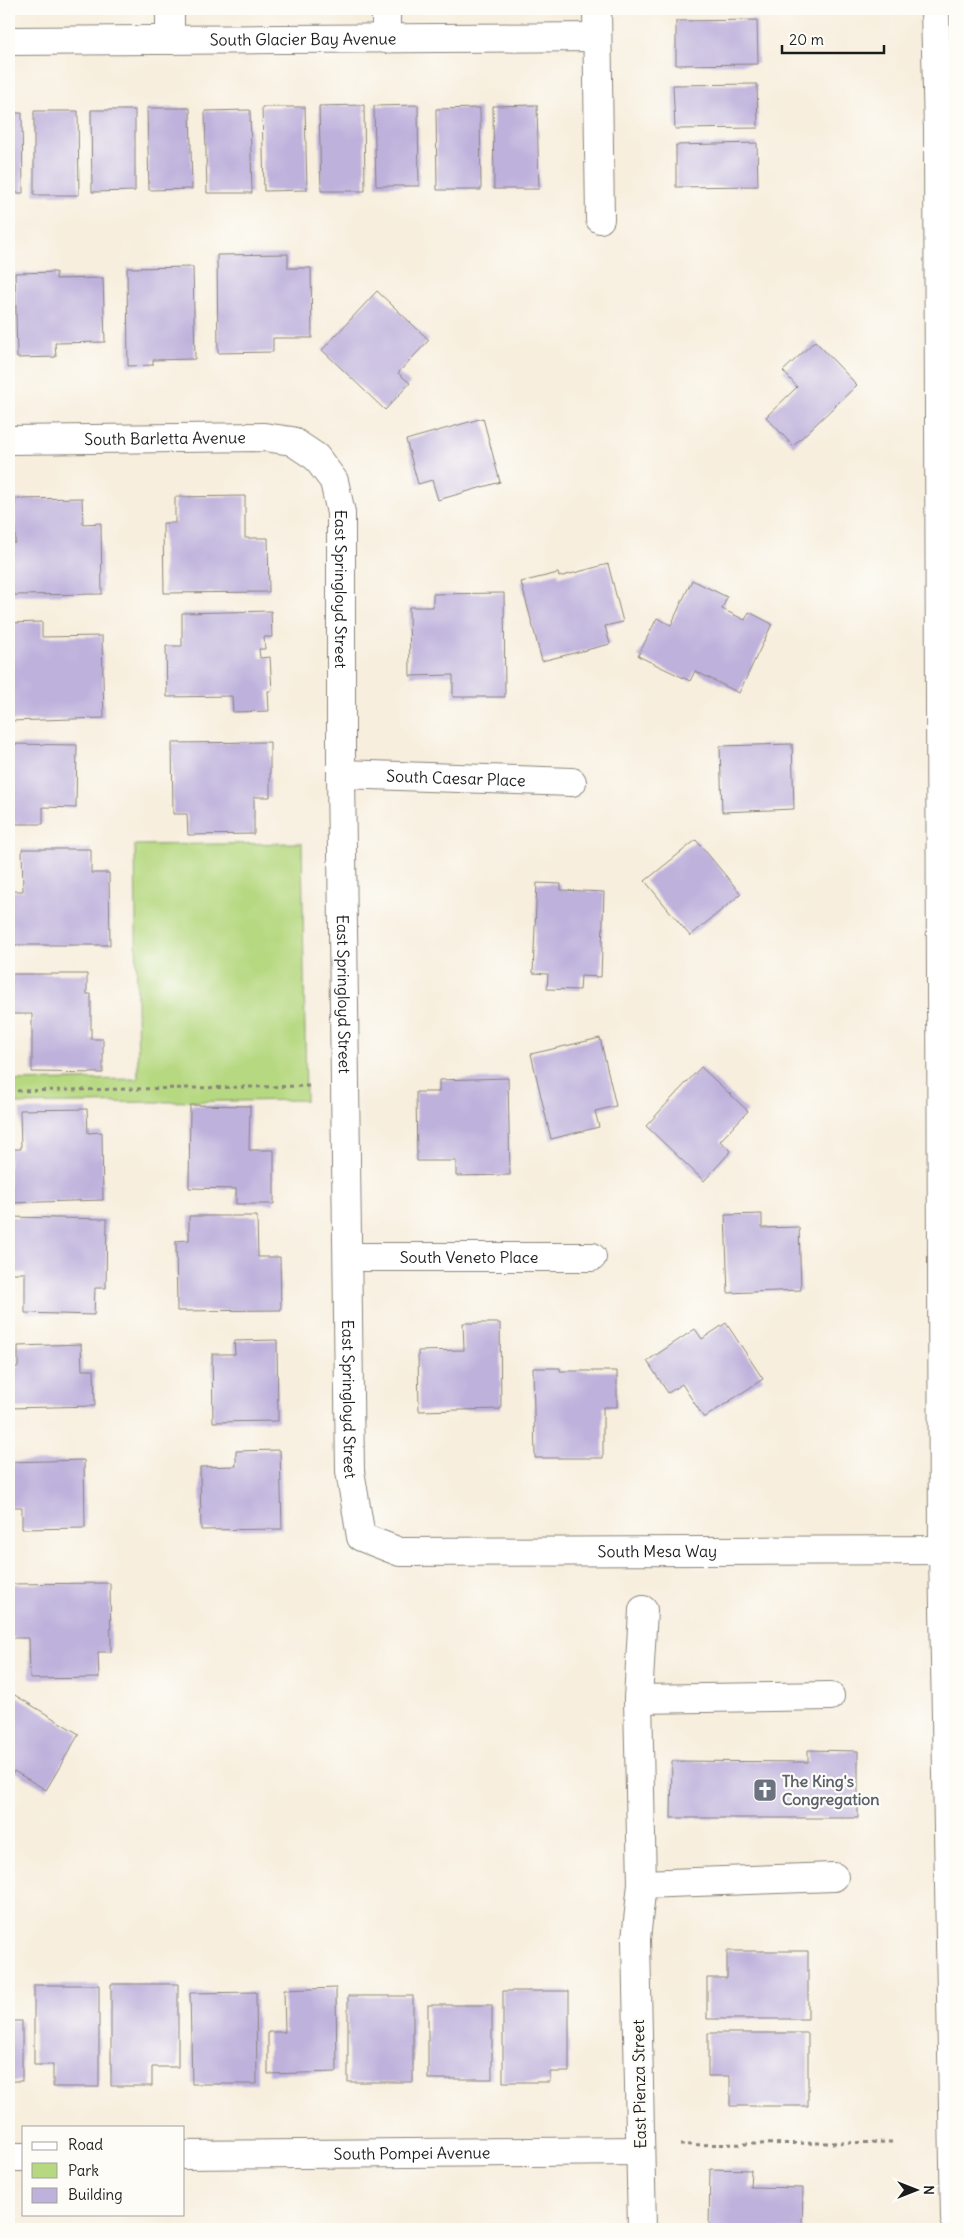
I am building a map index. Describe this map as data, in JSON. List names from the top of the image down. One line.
{"streets":{"street":["South Glacier Bay Avenue","South Barletta Avenue","East Springloyd Street","South Caesar Place","South Veneto Place","South Mesa Way","East Pienza Street","South Pompei Avenue"]},"crossings":[["South Barletta Avenue","East Springloyd Street"],["East Springloyd Street","South Caesar Place"],["East Springloyd Street","South Veneto Place"],["East Springloyd Street","South Mesa Way"],["East Pienza Street","South Pompei Avenue"]],"places":{"church":["The King's Congregation"]},"legend":["Road","Park","Building"],"scale_bar":"20 m","north":"right"}
